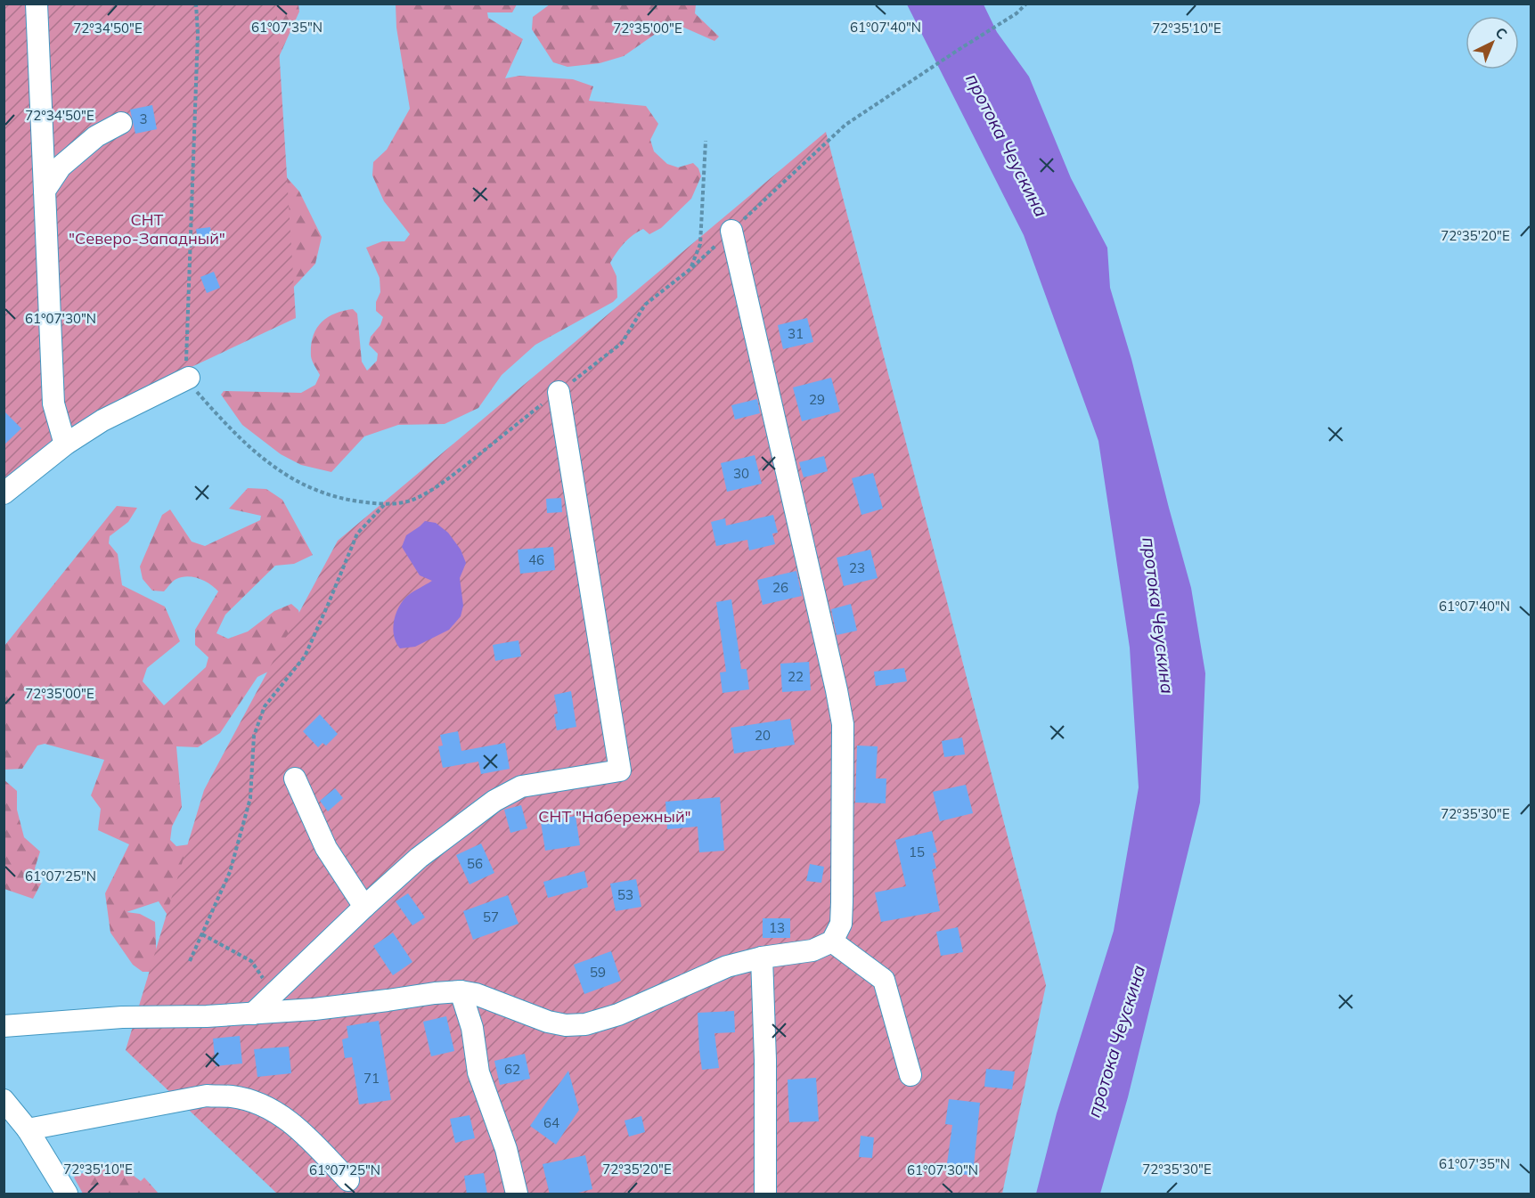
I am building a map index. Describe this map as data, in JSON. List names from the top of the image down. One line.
{"water":["протока Чеускина"],"parks":["СНТ \"Северо-Западный\"","СНТ \"Набережный\""],"house_numbers":["3","31","29","30","46","23","26","22","20","15","56","53","57","13","59","62","71","64"],"north":"top right","coordinates":["61°07'35\"N","61°07'40\"N","72°35'00\"E","72°35'10\"E","72°34'50\"E","72°35'20\"E","61°07'30\"N","72°35'30\"E","61°07'25\"N"]}
